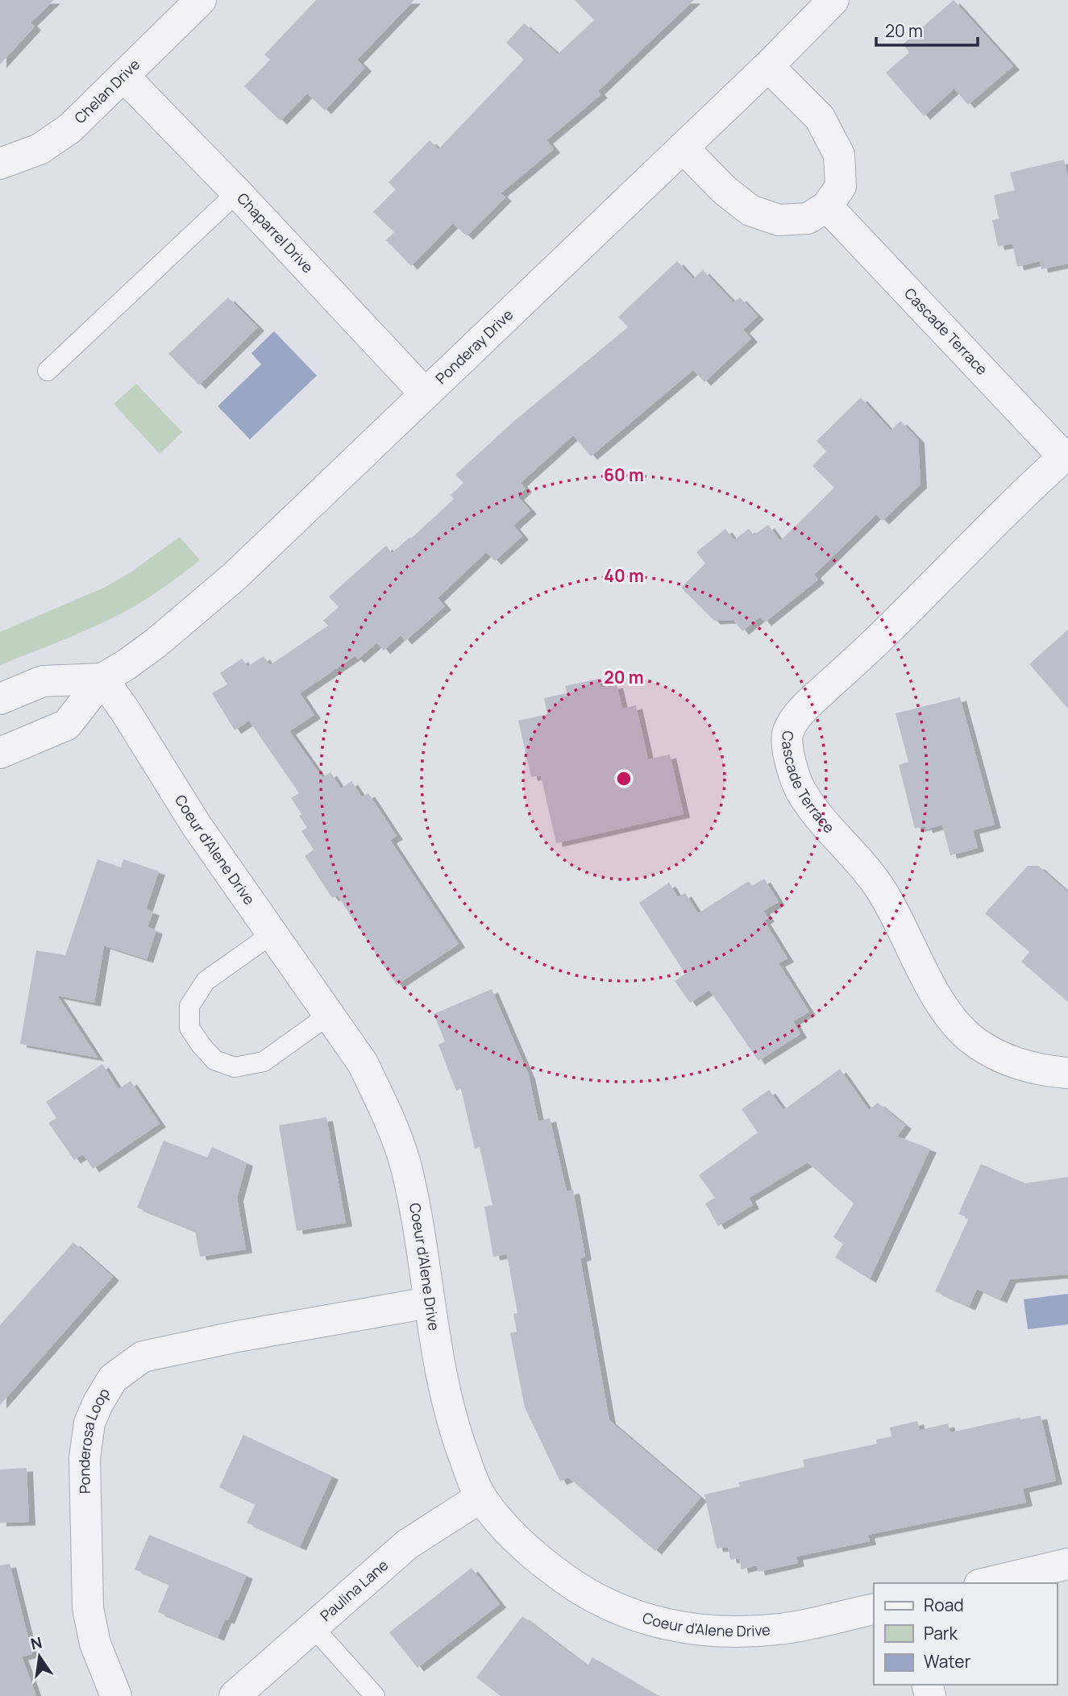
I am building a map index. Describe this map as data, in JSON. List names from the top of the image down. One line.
{"streets":{"street":["Chelan Drive","Chaparrel Drive","Cascade Terrace","Ponderay Drive","Coeur d'Alene Drive","Ponderosa Loop","Paulina Lane"]},"crossings":[["Chelan Drive","Chaparrel Drive"],["Chaparrel Drive","Ponderay Drive"],["Cascade Terrace","Ponderay Drive"],["Ponderay Drive","Coeur d'Alene Drive"],["Coeur d'Alene Drive","Ponderosa Loop"],["Coeur d'Alene Drive","Paulina Lane"]],"legend":["Road","Park","Water"],"scale_bar":"20 m","north":"top","rings":["60 m","40 m","20 m"]}
